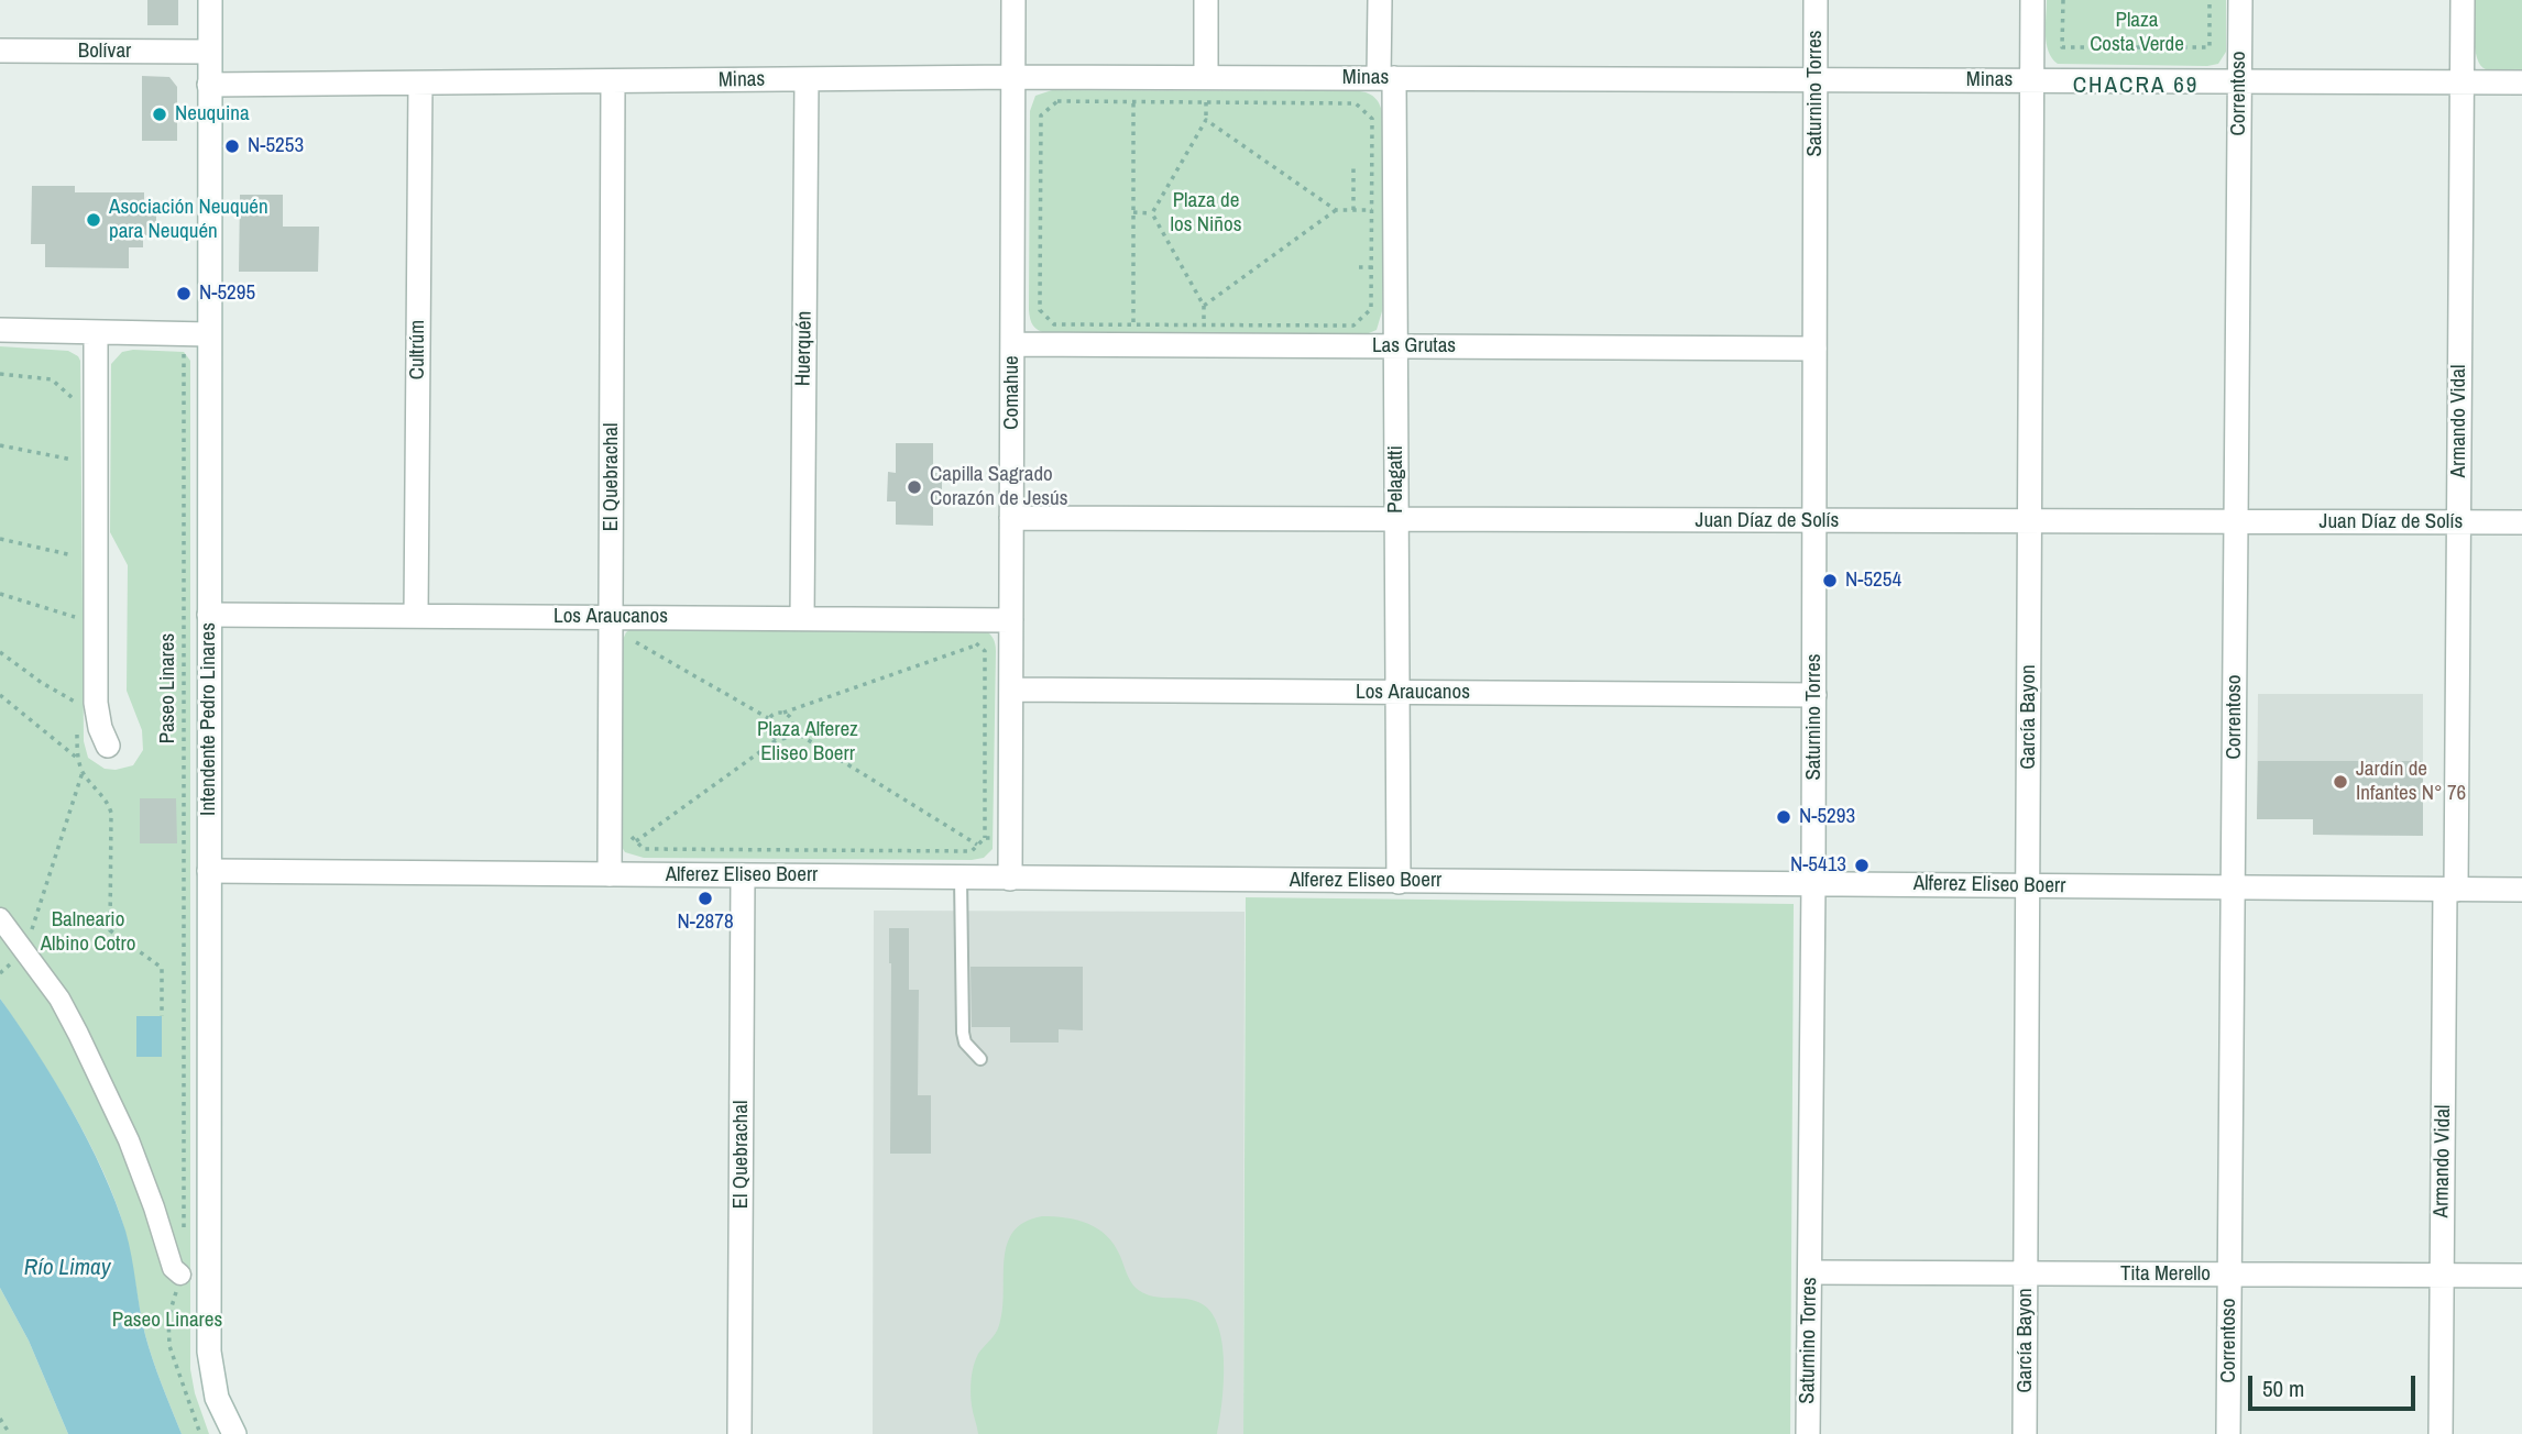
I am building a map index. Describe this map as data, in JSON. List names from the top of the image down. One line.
{"streets":{"street":["Bolívar","Minas","Saturnino Torres","Correntoso","Las Grutas","Huerquén","Cultrúm","Comahue","Armando Vidal","El Quebrachal","Pelagatti","Juan Díaz de Solís","Los Araucanos","García Bayon","Intendente Pedro Linares","Alferez Eliseo Boerr","Tita Merello"],"path":["Paseo Linares"]},"crossings":[["Bolívar","Intendente Pedro Linares"],["Minas","Saturnino Torres"],["Minas","Correntoso"],["Minas","Huerquén"],["Minas","Cultrúm"],["Minas","Comahue"],["Minas","Armando Vidal"],["Minas","El Quebrachal"],["Minas","Pelagatti"],["Minas","García Bayon"],["Minas","Intendente Pedro Linares"],["Saturnino Torres","Las Grutas"],["Saturnino Torres","Juan Díaz de Solís"],["Saturnino Torres","Los Araucanos"],["Saturnino Torres","Alferez Eliseo Boerr"],["Saturnino Torres","Tita Merello"],["Correntoso","Juan Díaz de Solís"],["Correntoso","Alferez Eliseo Boerr"],["Correntoso","Tita Merello"],["Las Grutas","Comahue"],["Las Grutas","Pelagatti"],["Huerquén","Los Araucanos"],["Cultrúm","Los Araucanos"],["Comahue","Juan Díaz de Solís"],["Comahue","Los Araucanos"],["Comahue","Alferez Eliseo Boerr"],["Armando Vidal","Juan Díaz de Solís"],["Armando Vidal","Alferez Eliseo Boerr"],["Armando Vidal","Tita Merello"],["El Quebrachal","Los Araucanos"],["El Quebrachal","Alferez Eliseo Boerr"],["Pelagatti","Juan Díaz de Solís"],["Pelagatti","Los Araucanos"],["Pelagatti","Alferez Eliseo Boerr"],["Juan Díaz de Solís","García Bayon"],["Los Araucanos","Intendente Pedro Linares"],["García Bayon","Alferez Eliseo Boerr"],["García Bayon","Tita Merello"],["Intendente Pedro Linares","Alferez Eliseo Boerr"]],"districts":["CHACRA 69"],"water":["Río Limay"],"parks":["Plaza Costa Verde","Plaza de los Niños","Plaza Alferez Eliseo Boerr","Balneario Albino Cotro","Paseo Linares"],"places":["Neuquina","N-5253","Asociación Neuquén para Neuquén","N-5295","Capilla Sagrado Corazón de Jesús","N-5254","Jardín de Infantes N° 76","N-5293","N-5413","N-2878"],"scale_bar":"50 m"}
